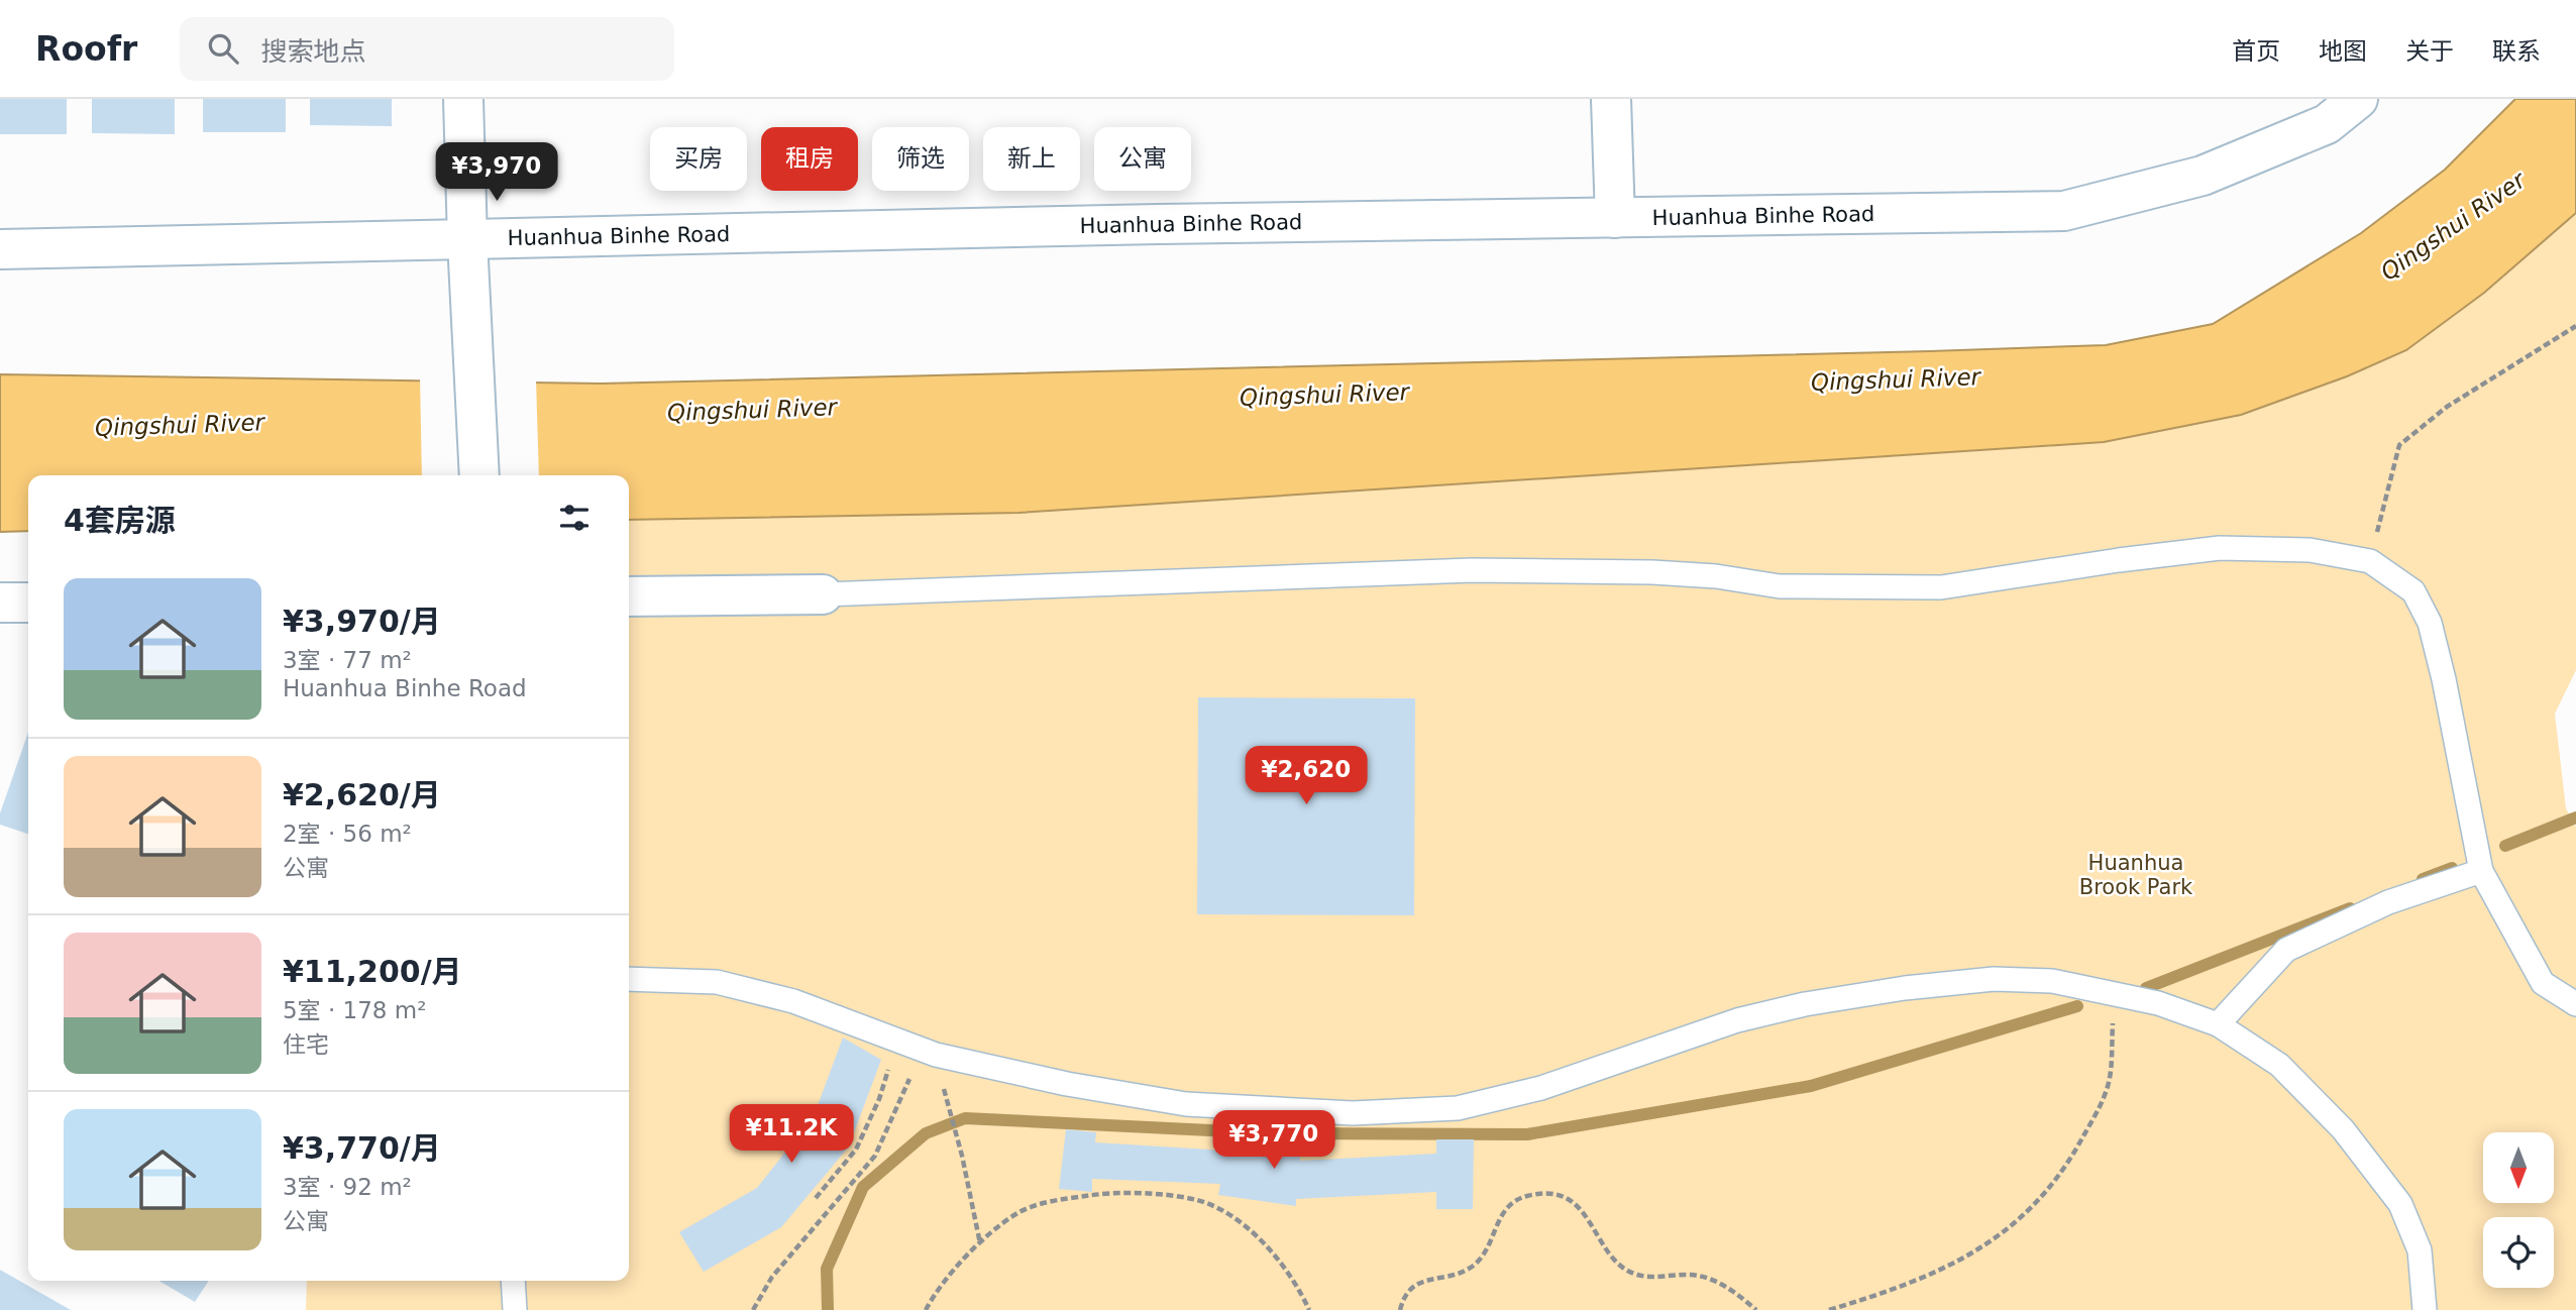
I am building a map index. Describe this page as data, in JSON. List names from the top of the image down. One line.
{"streets":{"street":["Huanhua Binhe Road"]},"water":["Qingshui River"],"parks":["Huanhua Brook Park"],"north":"bottom","page":{"header":"Roofr","search":"搜索地点","nav":["首页","地图","关于","联系"],"chip":["买房","租房","筛选","新上","公寓"],"price":["¥3,970","¥2,620","¥11.2K","¥3,770"],"heading":"4套房源","list":[{"name":"¥3,970/月","note":"3室 · 77 m² · Huanhua Binhe Road"},{"name":"¥2,620/月","note":"2室 · 56 m² · 公寓"},{"name":"¥11,200/月","note":"5室 · 178 m² · 住宅"},{"name":"¥3,770/月","note":"3室 · 92 m² · 公寓"}]}}
